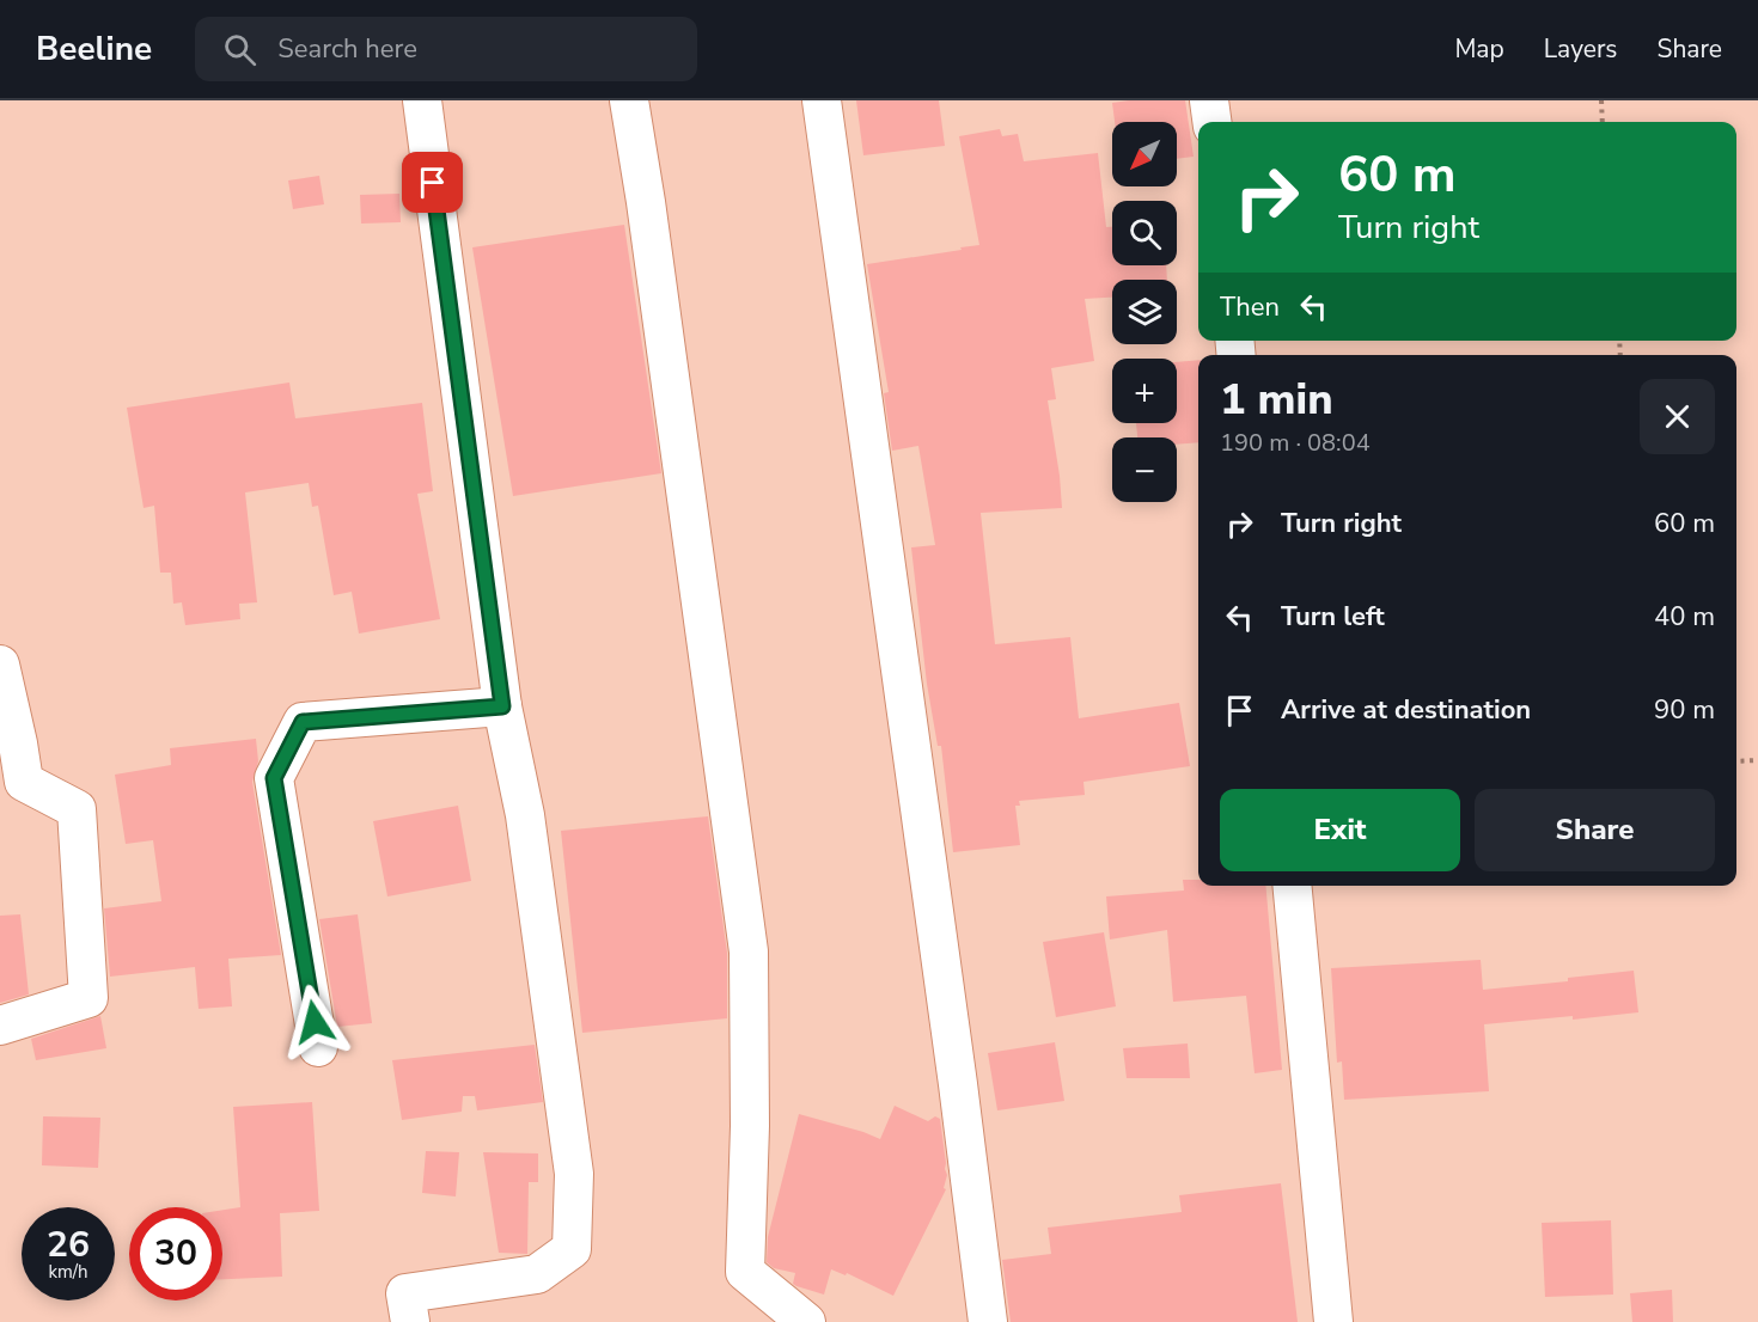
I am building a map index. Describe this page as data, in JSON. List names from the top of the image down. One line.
{"north":"bottom left","page":{"header":"Beeline","search":"Search here","nav":["Map","Layers","Share"],"map_buttons":["+","−"],"turn":["60 m","Turn right"],"then":"Then","heading":["1 min","190 m · 08:04"],"list":[{"name":"Turn right","value":"60 m"},{"name":"Turn left","value":"40 m"},{"name":"Arrive at destination","value":"90 m"}],"buttons":["Exit","Share"],"speed":"26 km/h","limit":"30"}}
